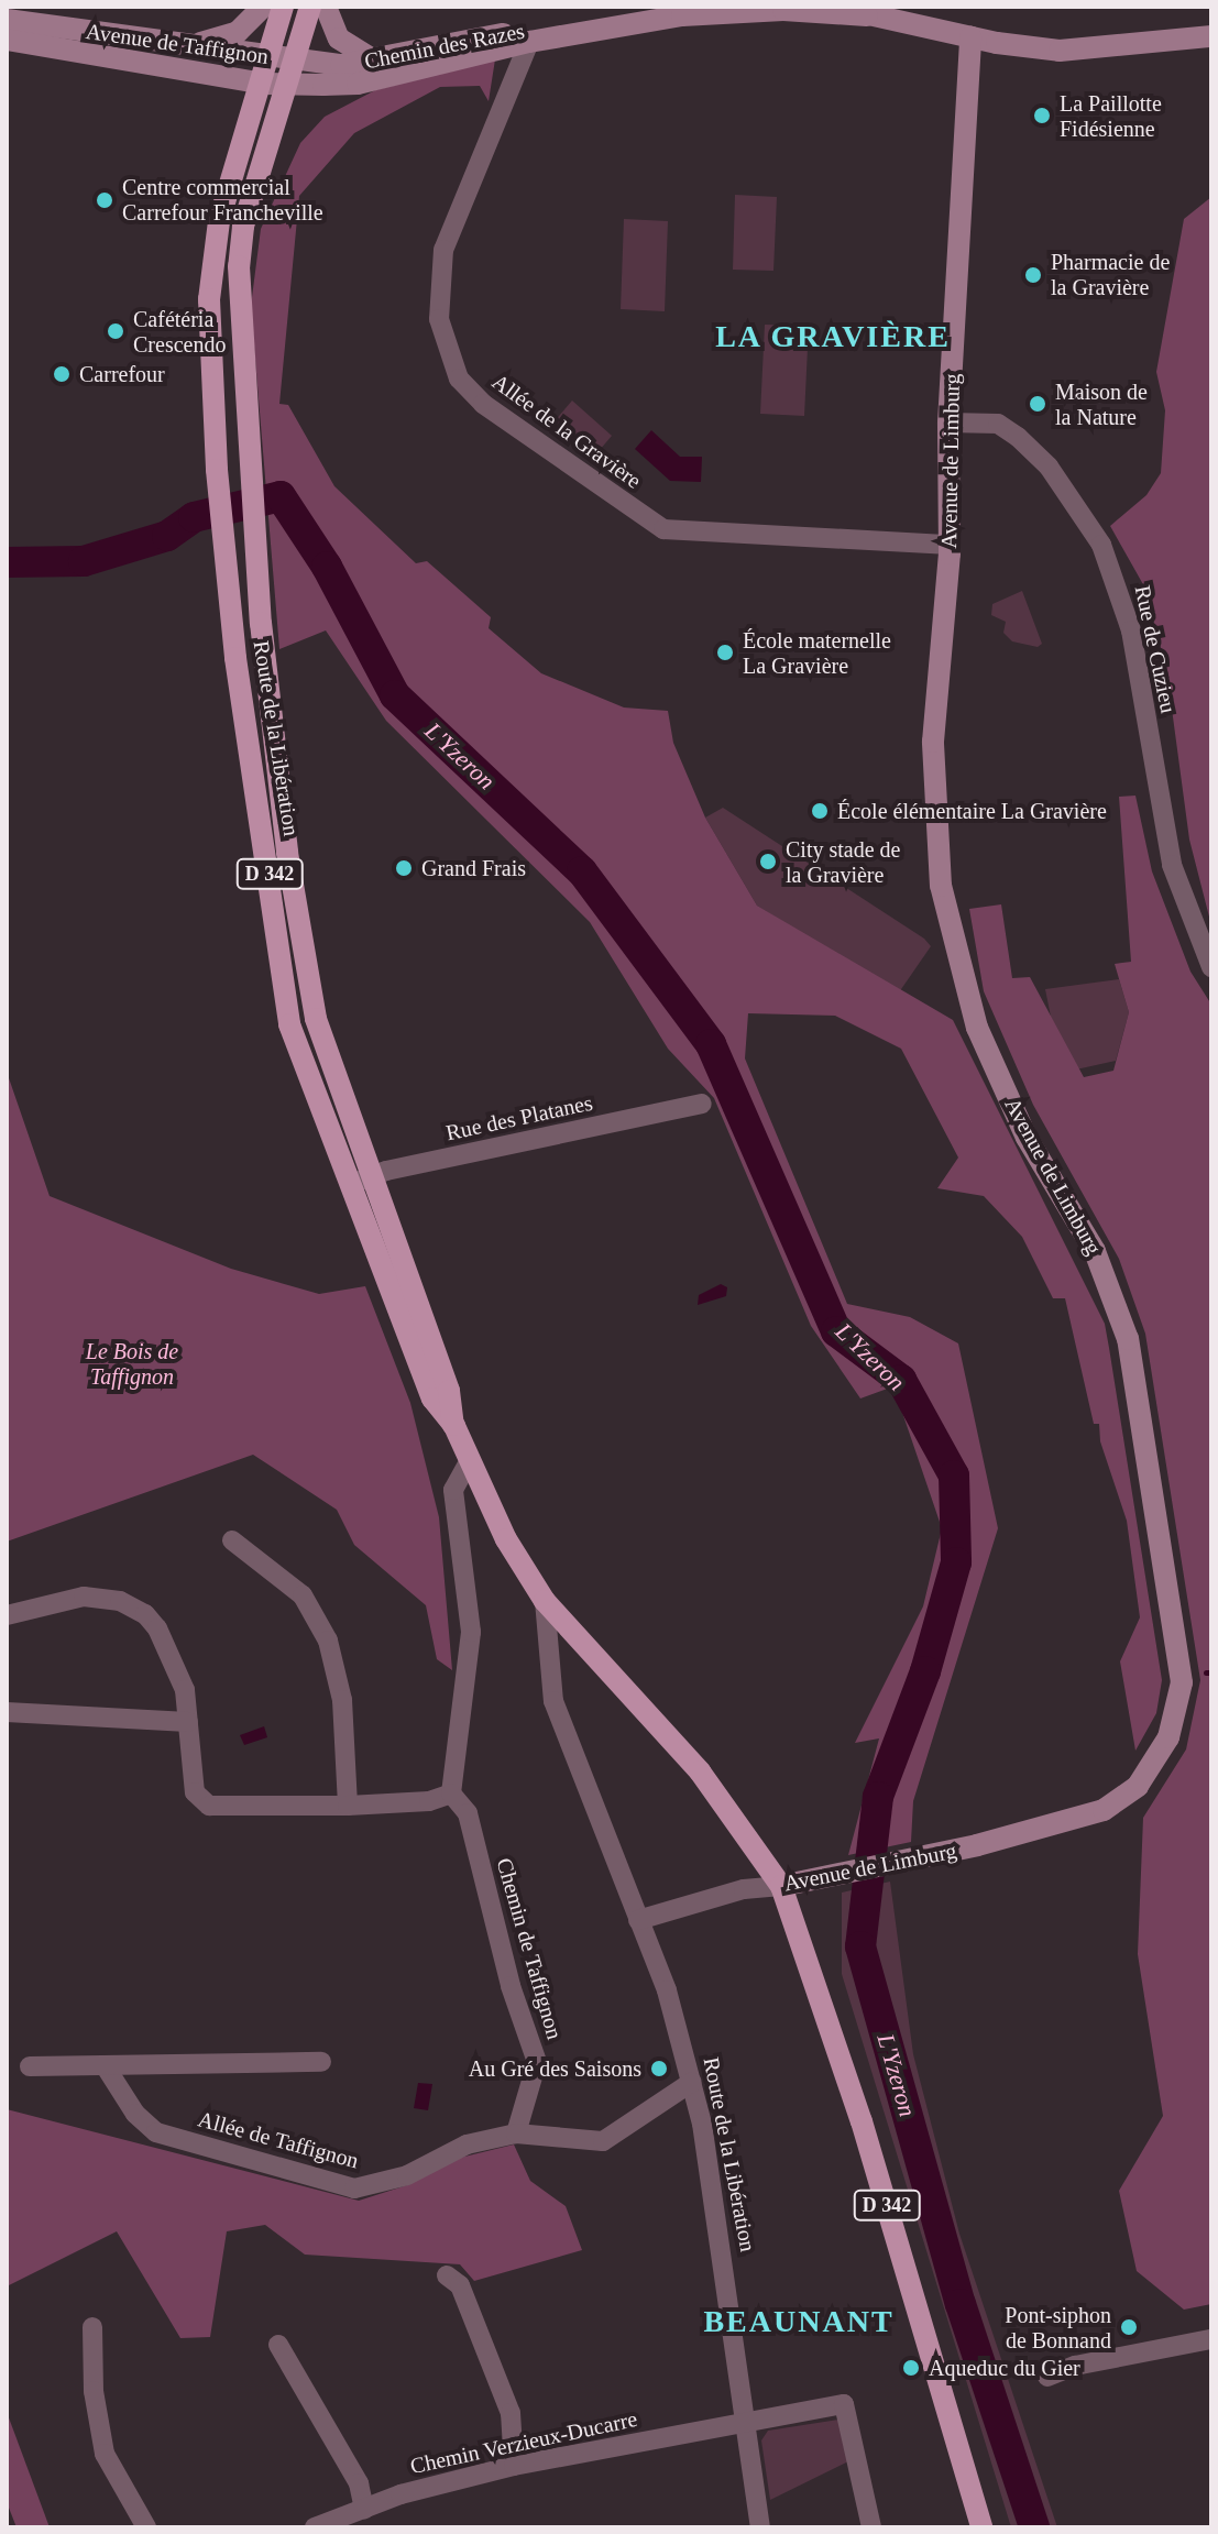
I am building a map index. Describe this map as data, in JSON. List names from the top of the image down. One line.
{"streets":{"main road":["Route de la Libération","D 342"],"street":["Avenue de Taffignon","Chemin des Razes","Allée de la Gravière","Avenue de Limburg","Rue de Cuzieu","Rue des Platanes","Chemin de Taffignon","Allée de Taffignon","Chemin Verzieux-Ducarre"]},"crossings":[["Avenue de Taffignon","Chemin des Razes"],["Avenue de Taffignon","Route de la Libération"],["Avenue de Taffignon","D 342"],["Chemin des Razes","Allée de la Gravière"],["Chemin des Razes","Avenue de Limburg"],["Chemin des Razes","Route de la Libération"],["Chemin des Razes","D 342"],["Allée de la Gravière","Avenue de Limburg"],["Avenue de Limburg","Rue de Cuzieu"],["Avenue de Limburg","Route de la Libération"],["Avenue de Limburg","D 342"],["Route de la Libération","D 342"],["Route de la Libération","Rue des Platanes"],["Route de la Libération","Chemin Verzieux-Ducarre"],["Chemin de Taffignon","Allée de Taffignon"]],"districts":["LA GRAVIÈRE","BEAUNANT"],"water":["L'Yzeron"],"parks":["Le Bois de Taffignon"],"places":["La Paillotte Fidésienne","Centre commercial Carrefour Francheville","Pharmacie de la Gravière","Cafétéria Crescendo","Carrefour","Maison de la Nature","École maternelle La Gravière","École élémentaire La Gravière","City stade de la Gravière","Grand Frais","Au Gré des Saisons","Pont-siphon de Bonnand","Aqueduc du Gier"]}
